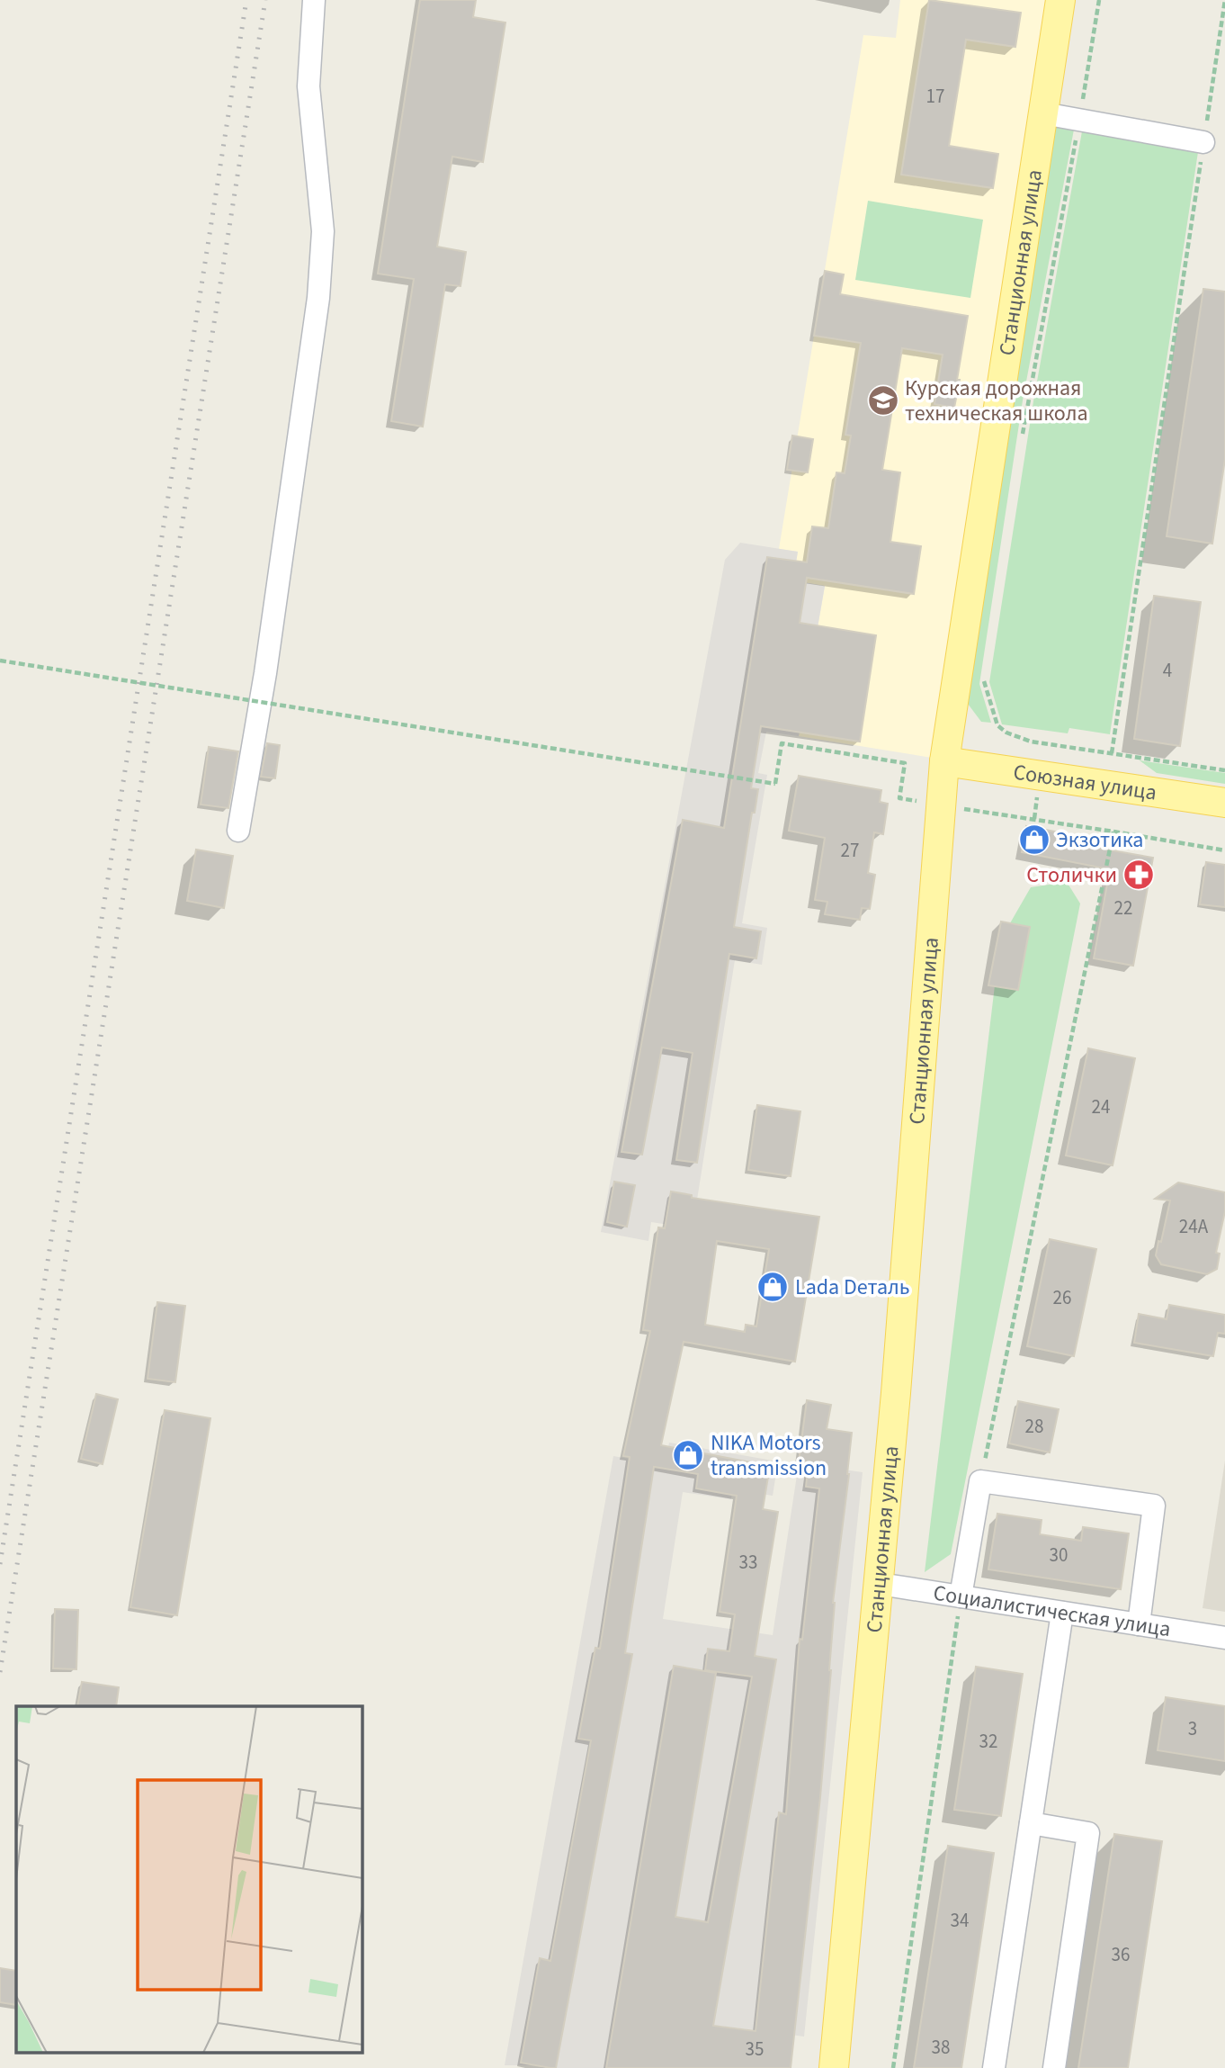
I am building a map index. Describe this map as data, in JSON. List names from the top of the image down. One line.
{"streets":{"main road":["Станционная улица","Союзная улица"],"street":["Социалистическая улица"]},"crossings":[["Станционная улица","Союзная улица"],["Станционная улица","Социалистическая улица"]],"places":{"school or university":["Курская дорожная техническая школа"],"shop":["Экзотика","Lada Dеталь","NIKA Motors transmission"],"pharmacy":["Столички"]},"house_numbers":["17","4","27","22","24","24А","26","28","30","33","3","32","34","36","38","35"]}
